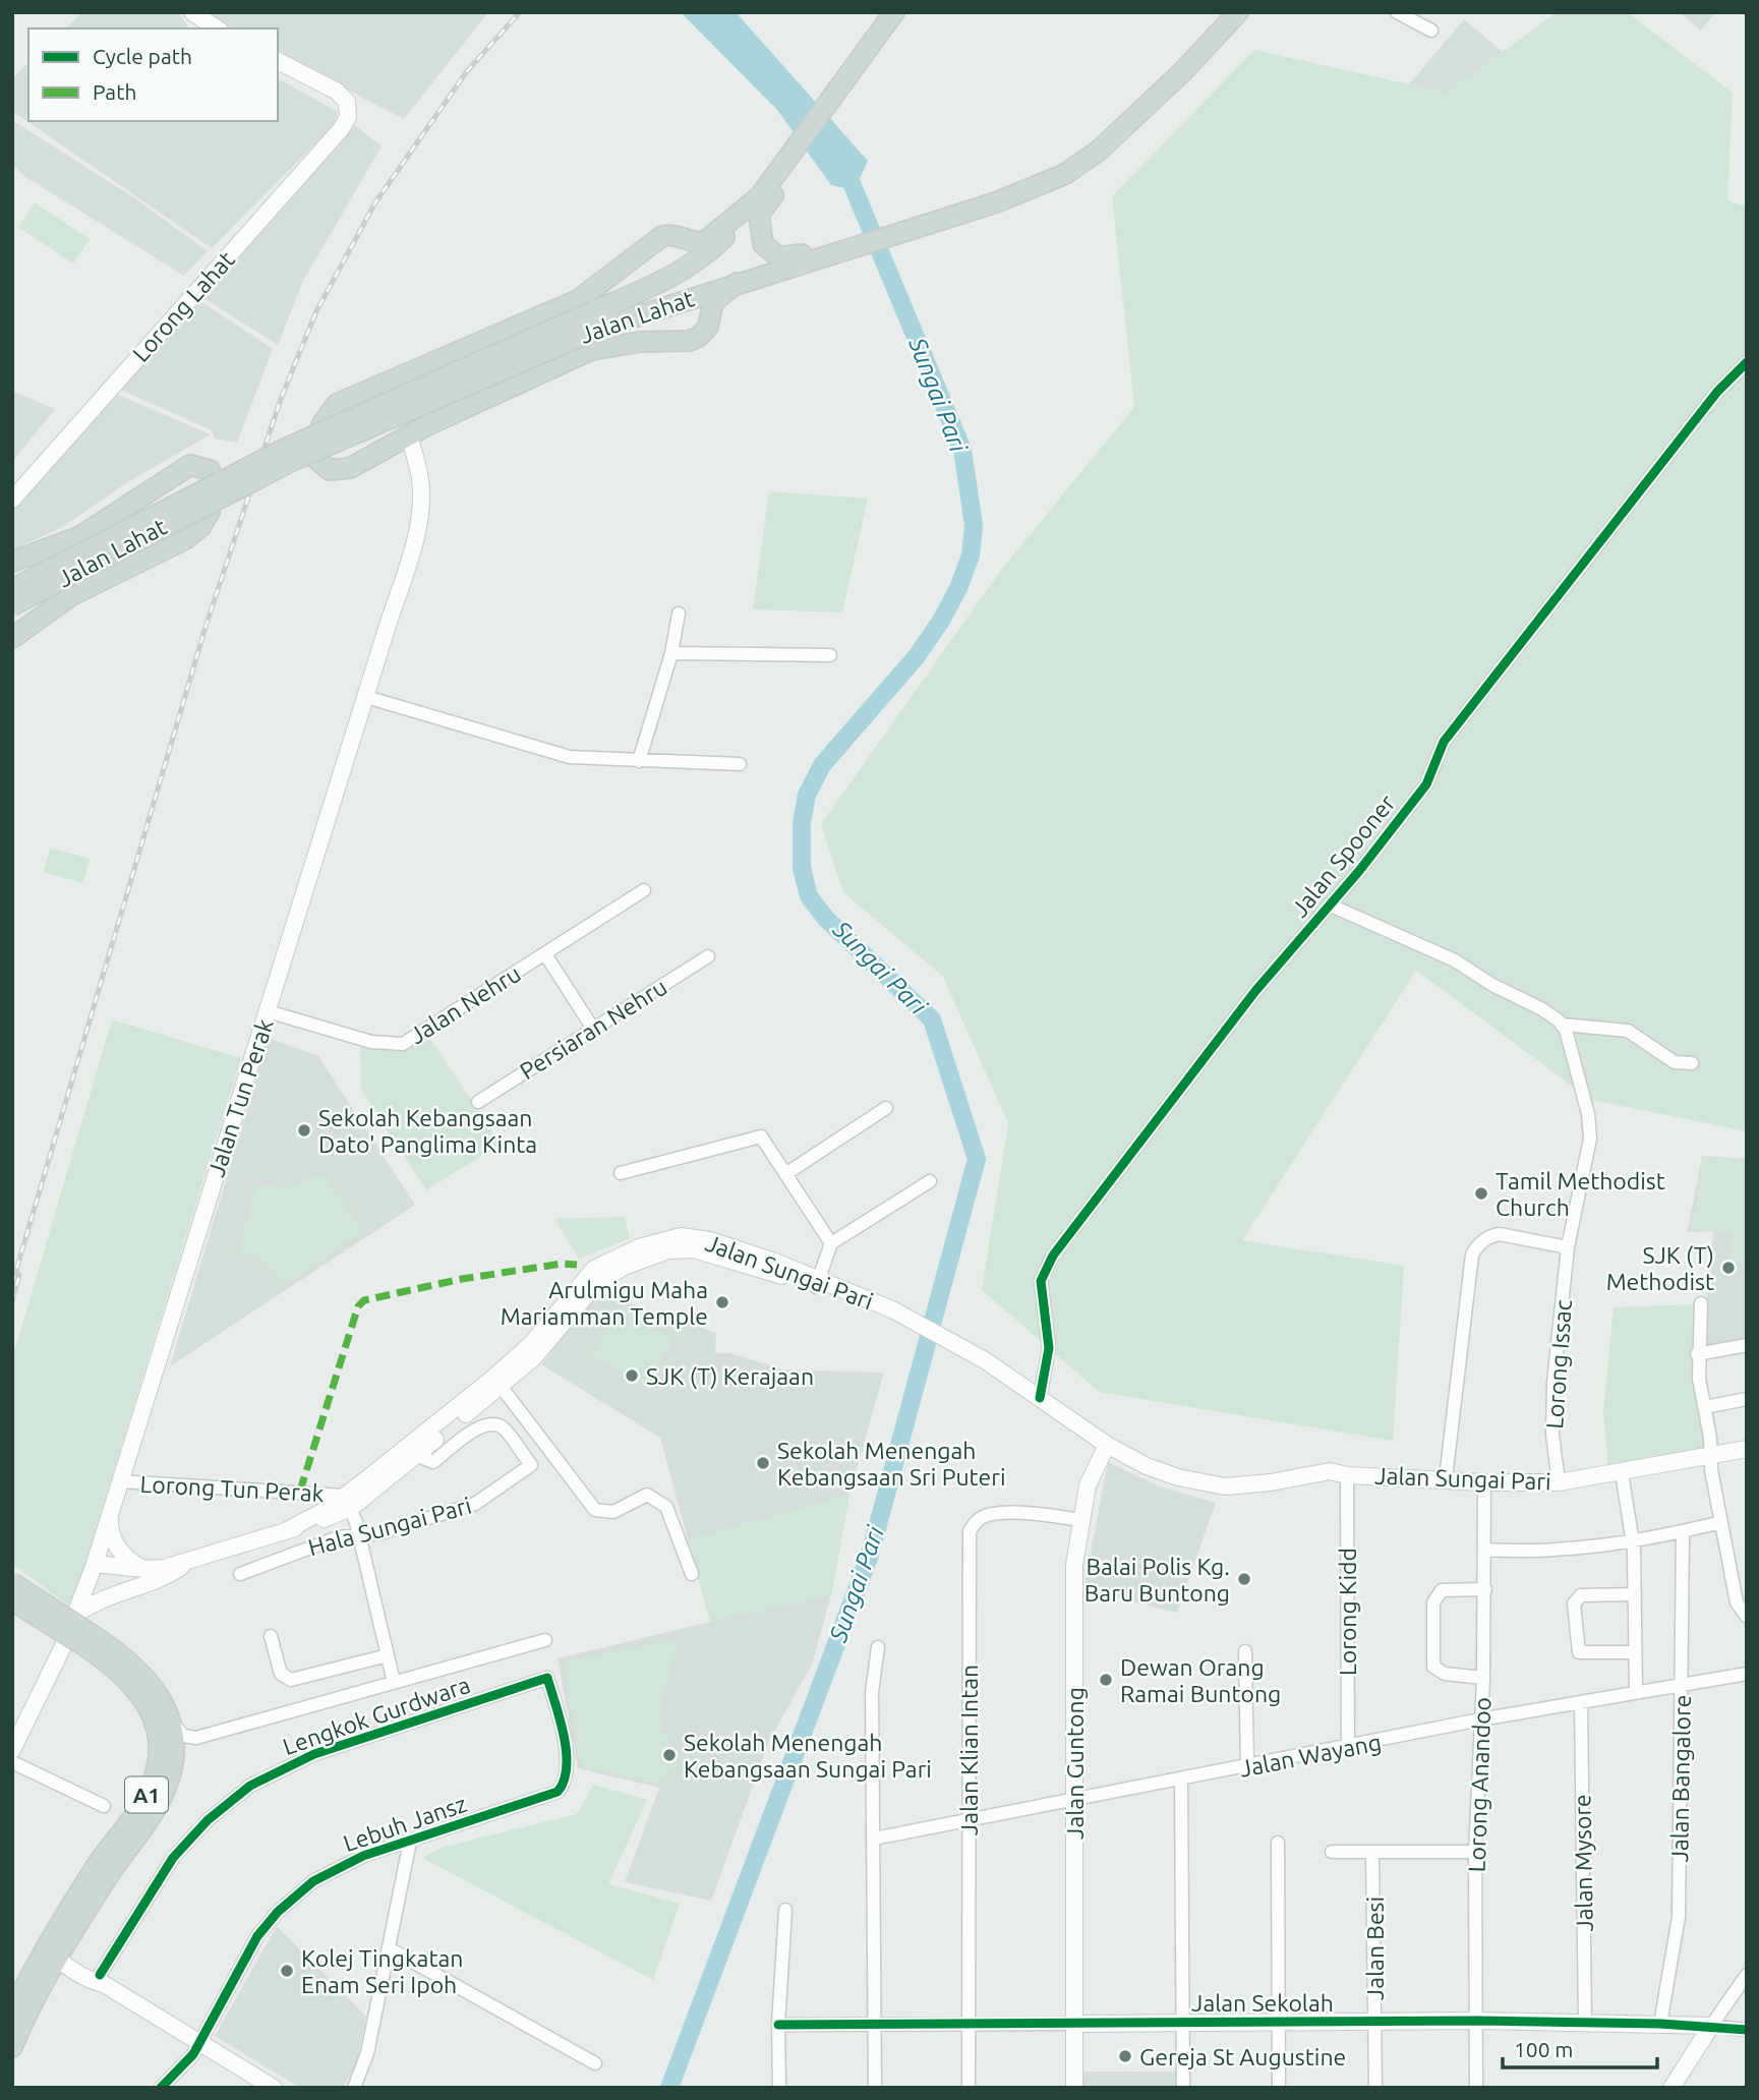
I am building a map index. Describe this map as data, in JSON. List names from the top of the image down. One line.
{"streets":{"main road":["Lorong Lahat","Jalan Lahat","Jalan Tun Perak","Jalan Sungai Pari","Jalan Guntong","A1","Jalan Sekolah"],"street":["Jalan Spooner","Jalan Nehru","Persiaran Nehru","Lorong Issac","Lorong Tun Perak","Hala Sungai Pari","Lorong Kidd","Lengkok Gurdwara","Jalan Klian Intan","Jalan Wayang","Jalan Bangalore","Lorong Anandoo","Lebuh Jansz","Jalan Mysore","Jalan Besi"]},"crossings":[["Jalan Spooner","Jalan Sungai Pari"],["Jalan Nehru","Jalan Tun Perak"],["Jalan Tun Perak","Jalan Sungai Pari"],["Jalan Tun Perak","Lorong Tun Perak"],["Jalan Sungai Pari","Lorong Issac"],["Jalan Sungai Pari","Lorong Tun Perak"],["Jalan Sungai Pari","Lorong Kidd"],["Jalan Sungai Pari","Jalan Guntong"],["Jalan Sungai Pari","Lorong Anandoo"],["Lorong Kidd","Jalan Wayang"],["Lengkok Gurdwara","Lebuh Jansz"],["Jalan Klian Intan","Jalan Wayang"],["Jalan Klian Intan","Jalan Guntong"],["Jalan Klian Intan","Jalan Sekolah"],["Jalan Wayang","Jalan Guntong"],["Jalan Wayang","Jalan Bangalore"],["Jalan Wayang","Lorong Anandoo"],["Jalan Wayang","Jalan Mysore"],["Jalan Guntong","Jalan Sekolah"],["Jalan Bangalore","Jalan Sekolah"],["Lorong Anandoo","Jalan Sekolah"],["Jalan Mysore","Jalan Sekolah"],["Jalan Besi","Jalan Sekolah"]],"water":["Sungai Pari"],"places":["Sekolah Kebangsaan Dato' Panglima Kinta","Tamil Methodist Church","SJK (T) Methodist","Arulmigu Maha Mariamman Temple","SJK (T) Kerajaan","Sekolah Menengah Kebangsaan Sri Puteri","Balai Polis Kg. Baru Buntong","Dewan Orang Ramai Buntong","Sekolah Menengah Kebangsaan Sungai Pari","Kolej Tingkatan Enam Seri Ipoh","Gereja St Augustine"],"legend":["Cycle path","Path"],"scale_bar":"100 m"}
